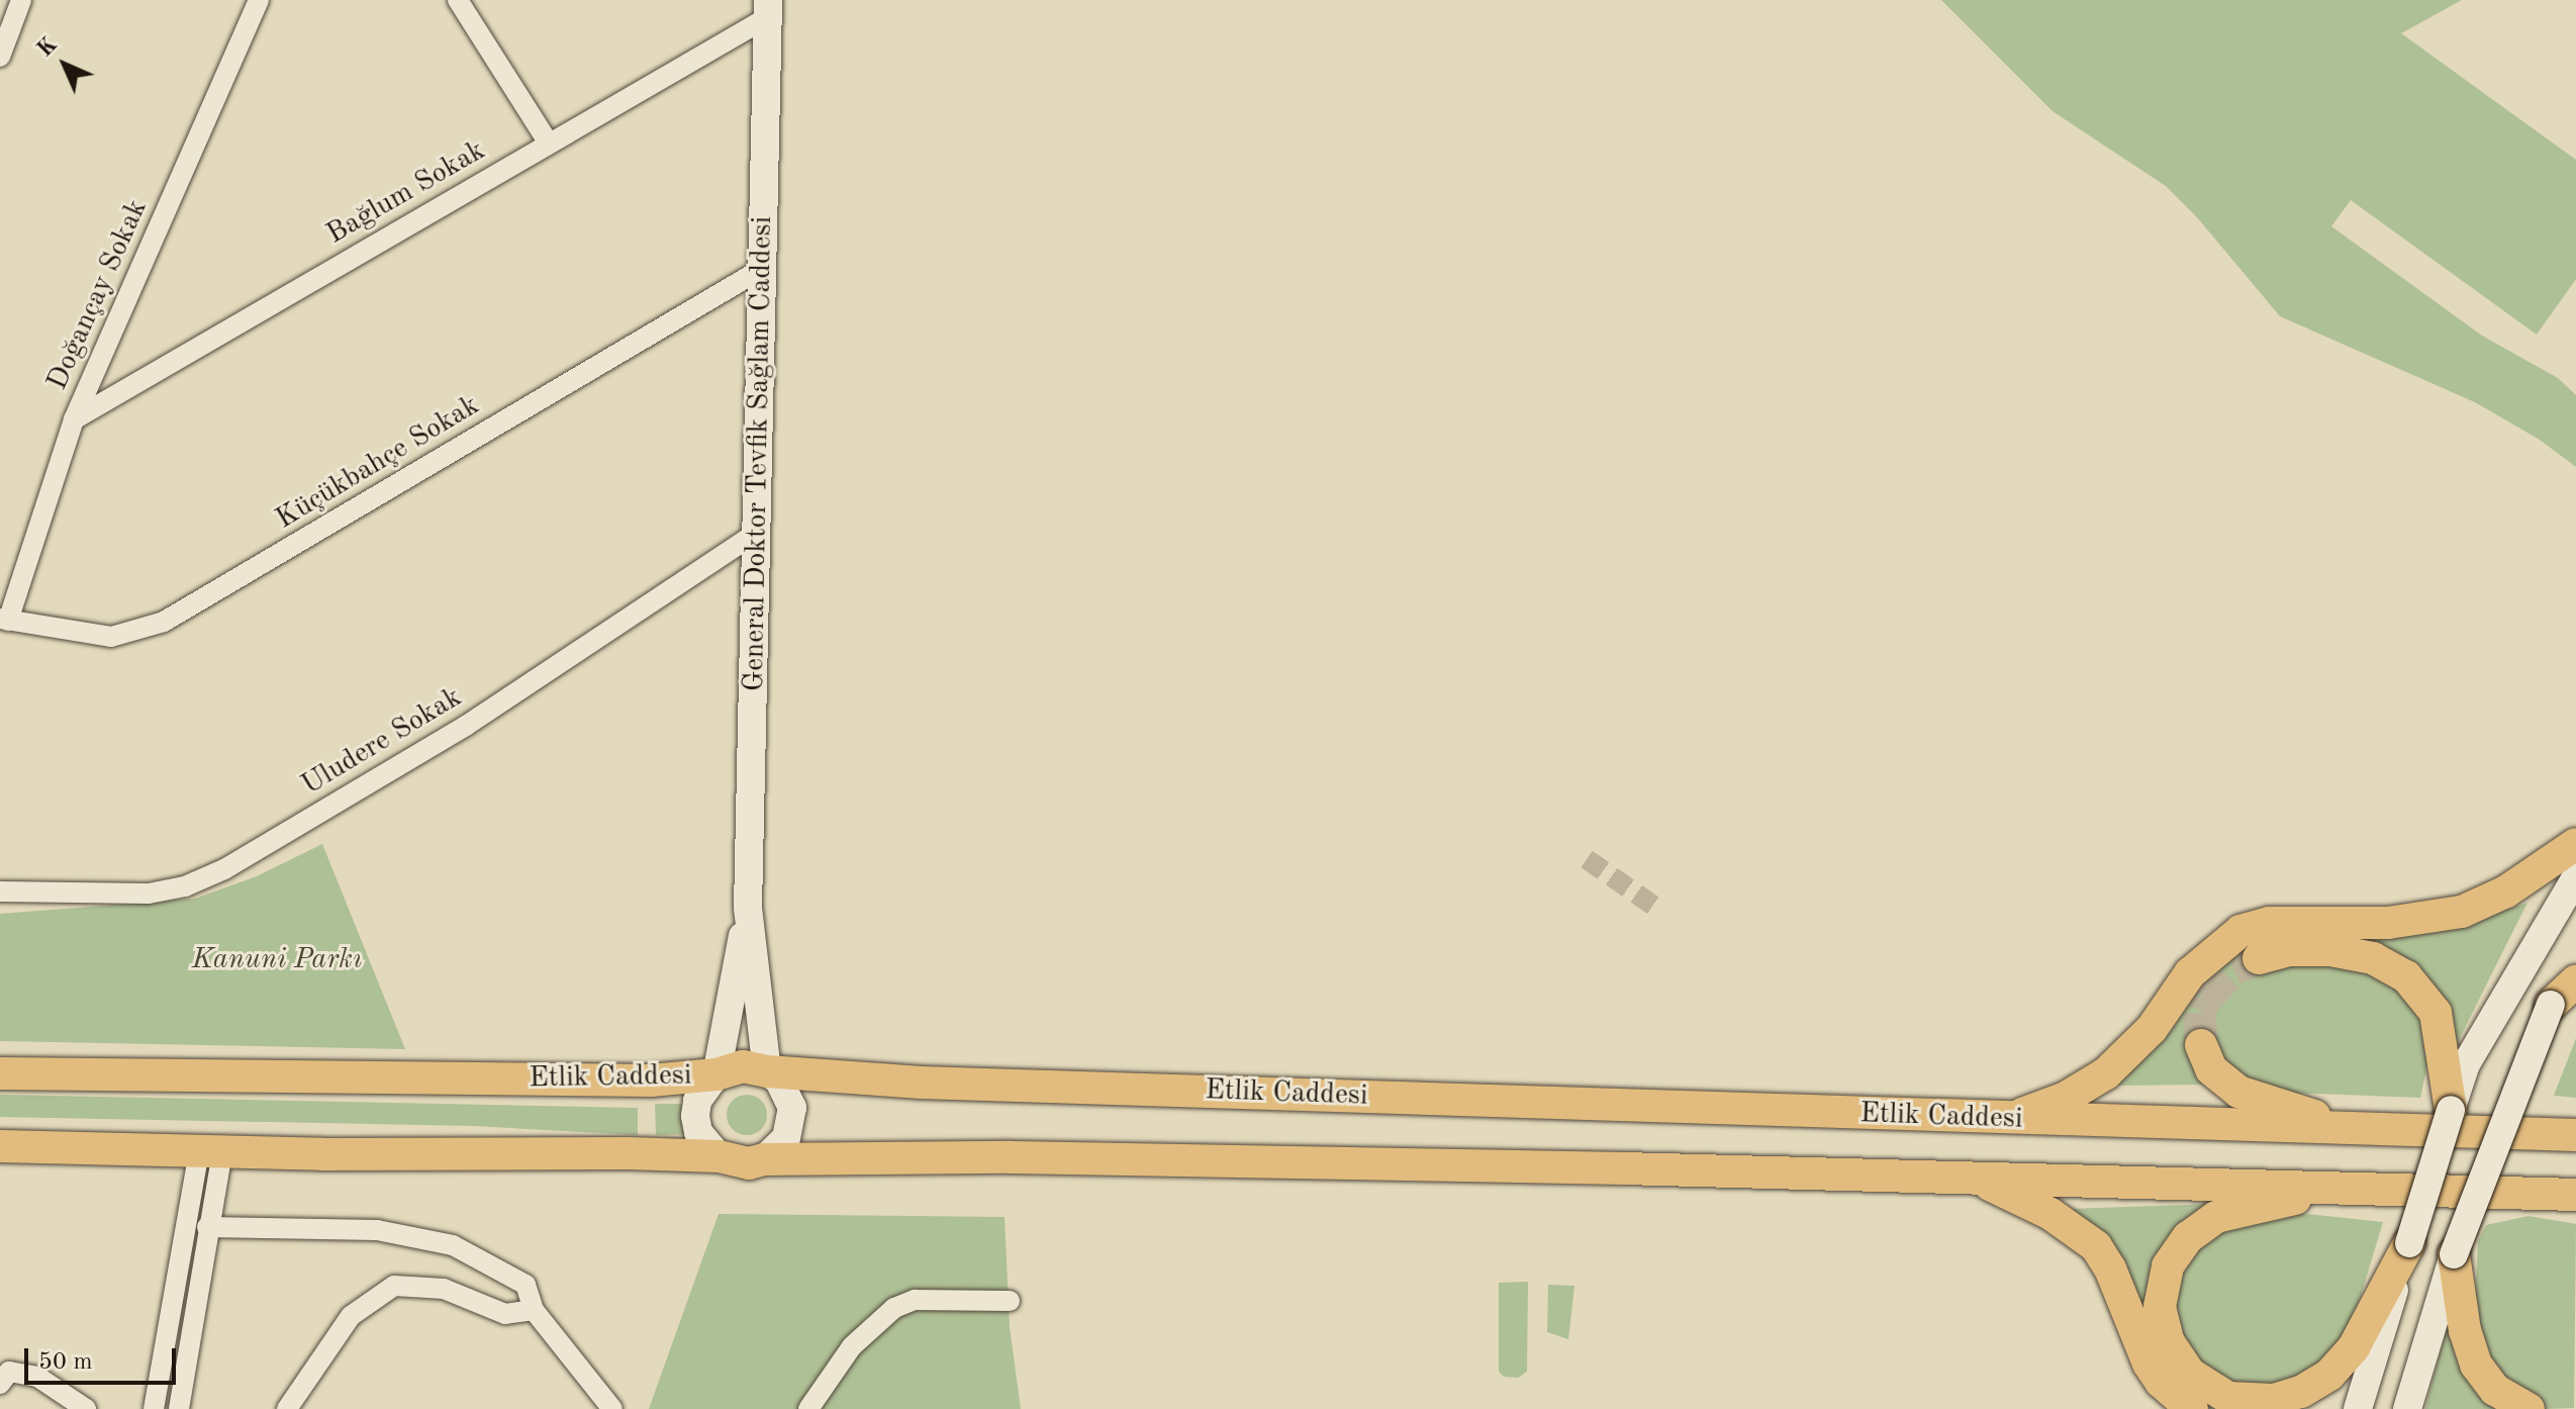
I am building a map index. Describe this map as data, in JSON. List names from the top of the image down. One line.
{"streets":{"main road":["General Doktor Tevfik Sağlam Caddesi","Etlik Caddesi"],"street":["Bağlum Sokak","Doğançay Sokak","Küçükbahçe Sokak","Uludere Sokak"]},"crossings":[["Bağlum Sokak","Doğançay Sokak"],["Bağlum Sokak","General Doktor Tevfik Sağlam Caddesi"],["Doğançay Sokak","Küçükbahçe Sokak"],["General Doktor Tevfik Sağlam Caddesi","Küçükbahçe Sokak"],["General Doktor Tevfik Sağlam Caddesi","Uludere Sokak"],["General Doktor Tevfik Sağlam Caddesi","Etlik Caddesi"]],"parks":["Kanuni Parkı"],"scale_bar":"50 m","north":"top left"}
